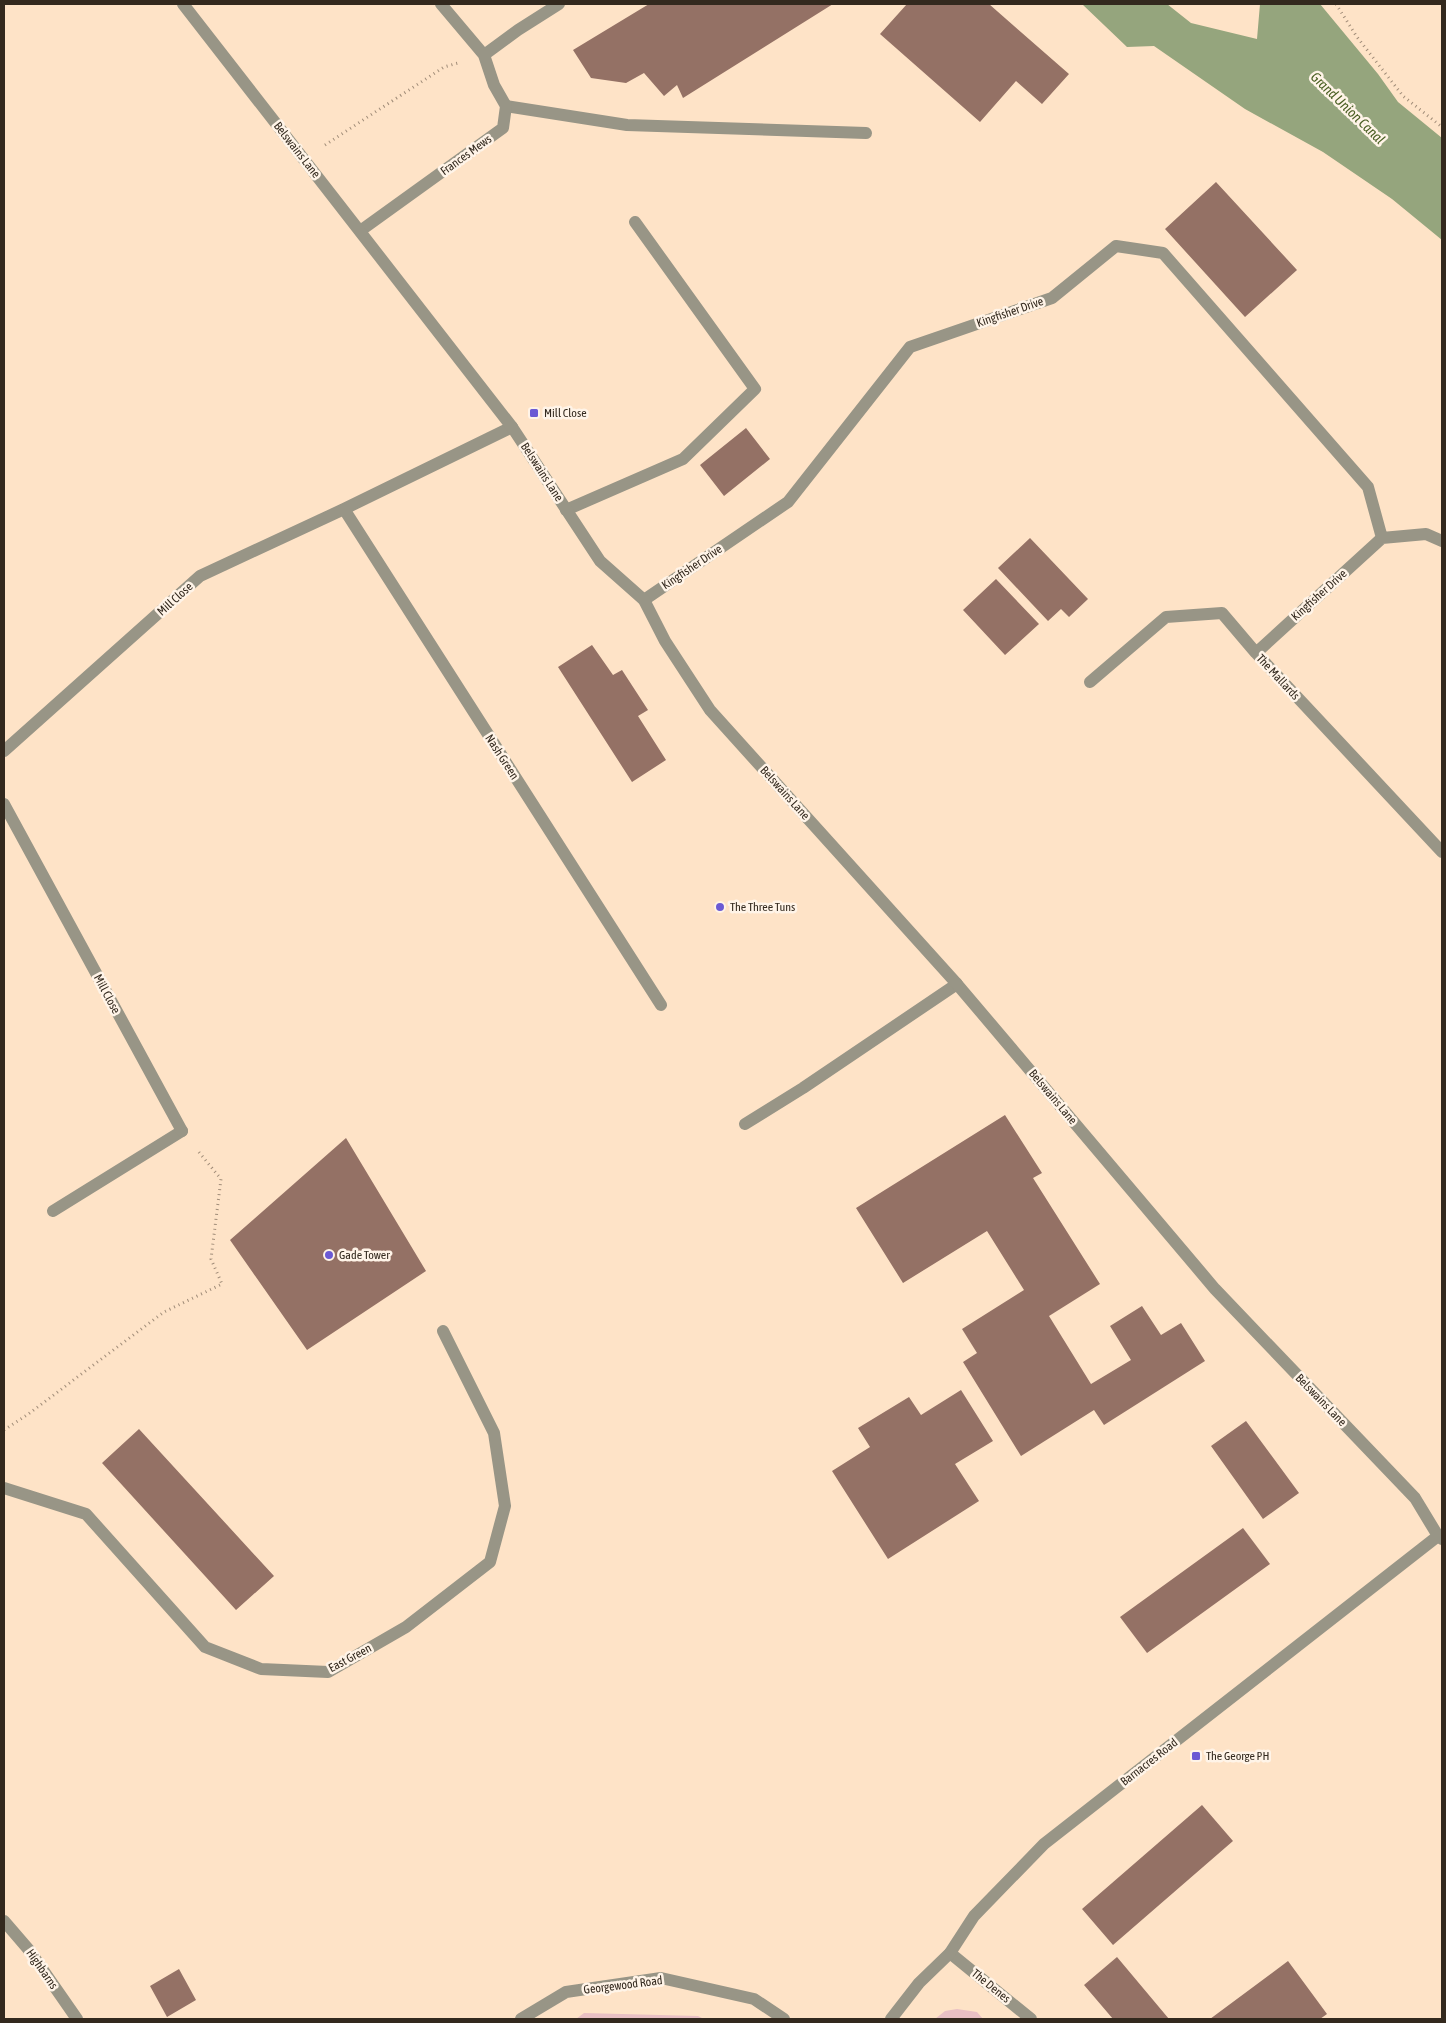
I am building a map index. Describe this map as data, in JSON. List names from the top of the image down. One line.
{"streets":{"street":["Belswains Lane","Frances Mews","Kingfisher Drive","Mill Close","The Mallards","Nash Green","East Green","Barnacres Road","Highbarns","Georgewood Road","The Denes"]},"crossings":[["Belswains Lane","Frances Mews"],["Belswains Lane","Kingfisher Drive"],["Belswains Lane","Mill Close"],["Belswains Lane","Barnacres Road"],["Kingfisher Drive","The Mallards"],["Mill Close","Nash Green"],["Barnacres Road","The Denes"]],"water":["Grand Union Canal"],"places":{"transit":["Mill Close","The George PH"],"other":["The Three Tuns","Gade Tower"]}}
